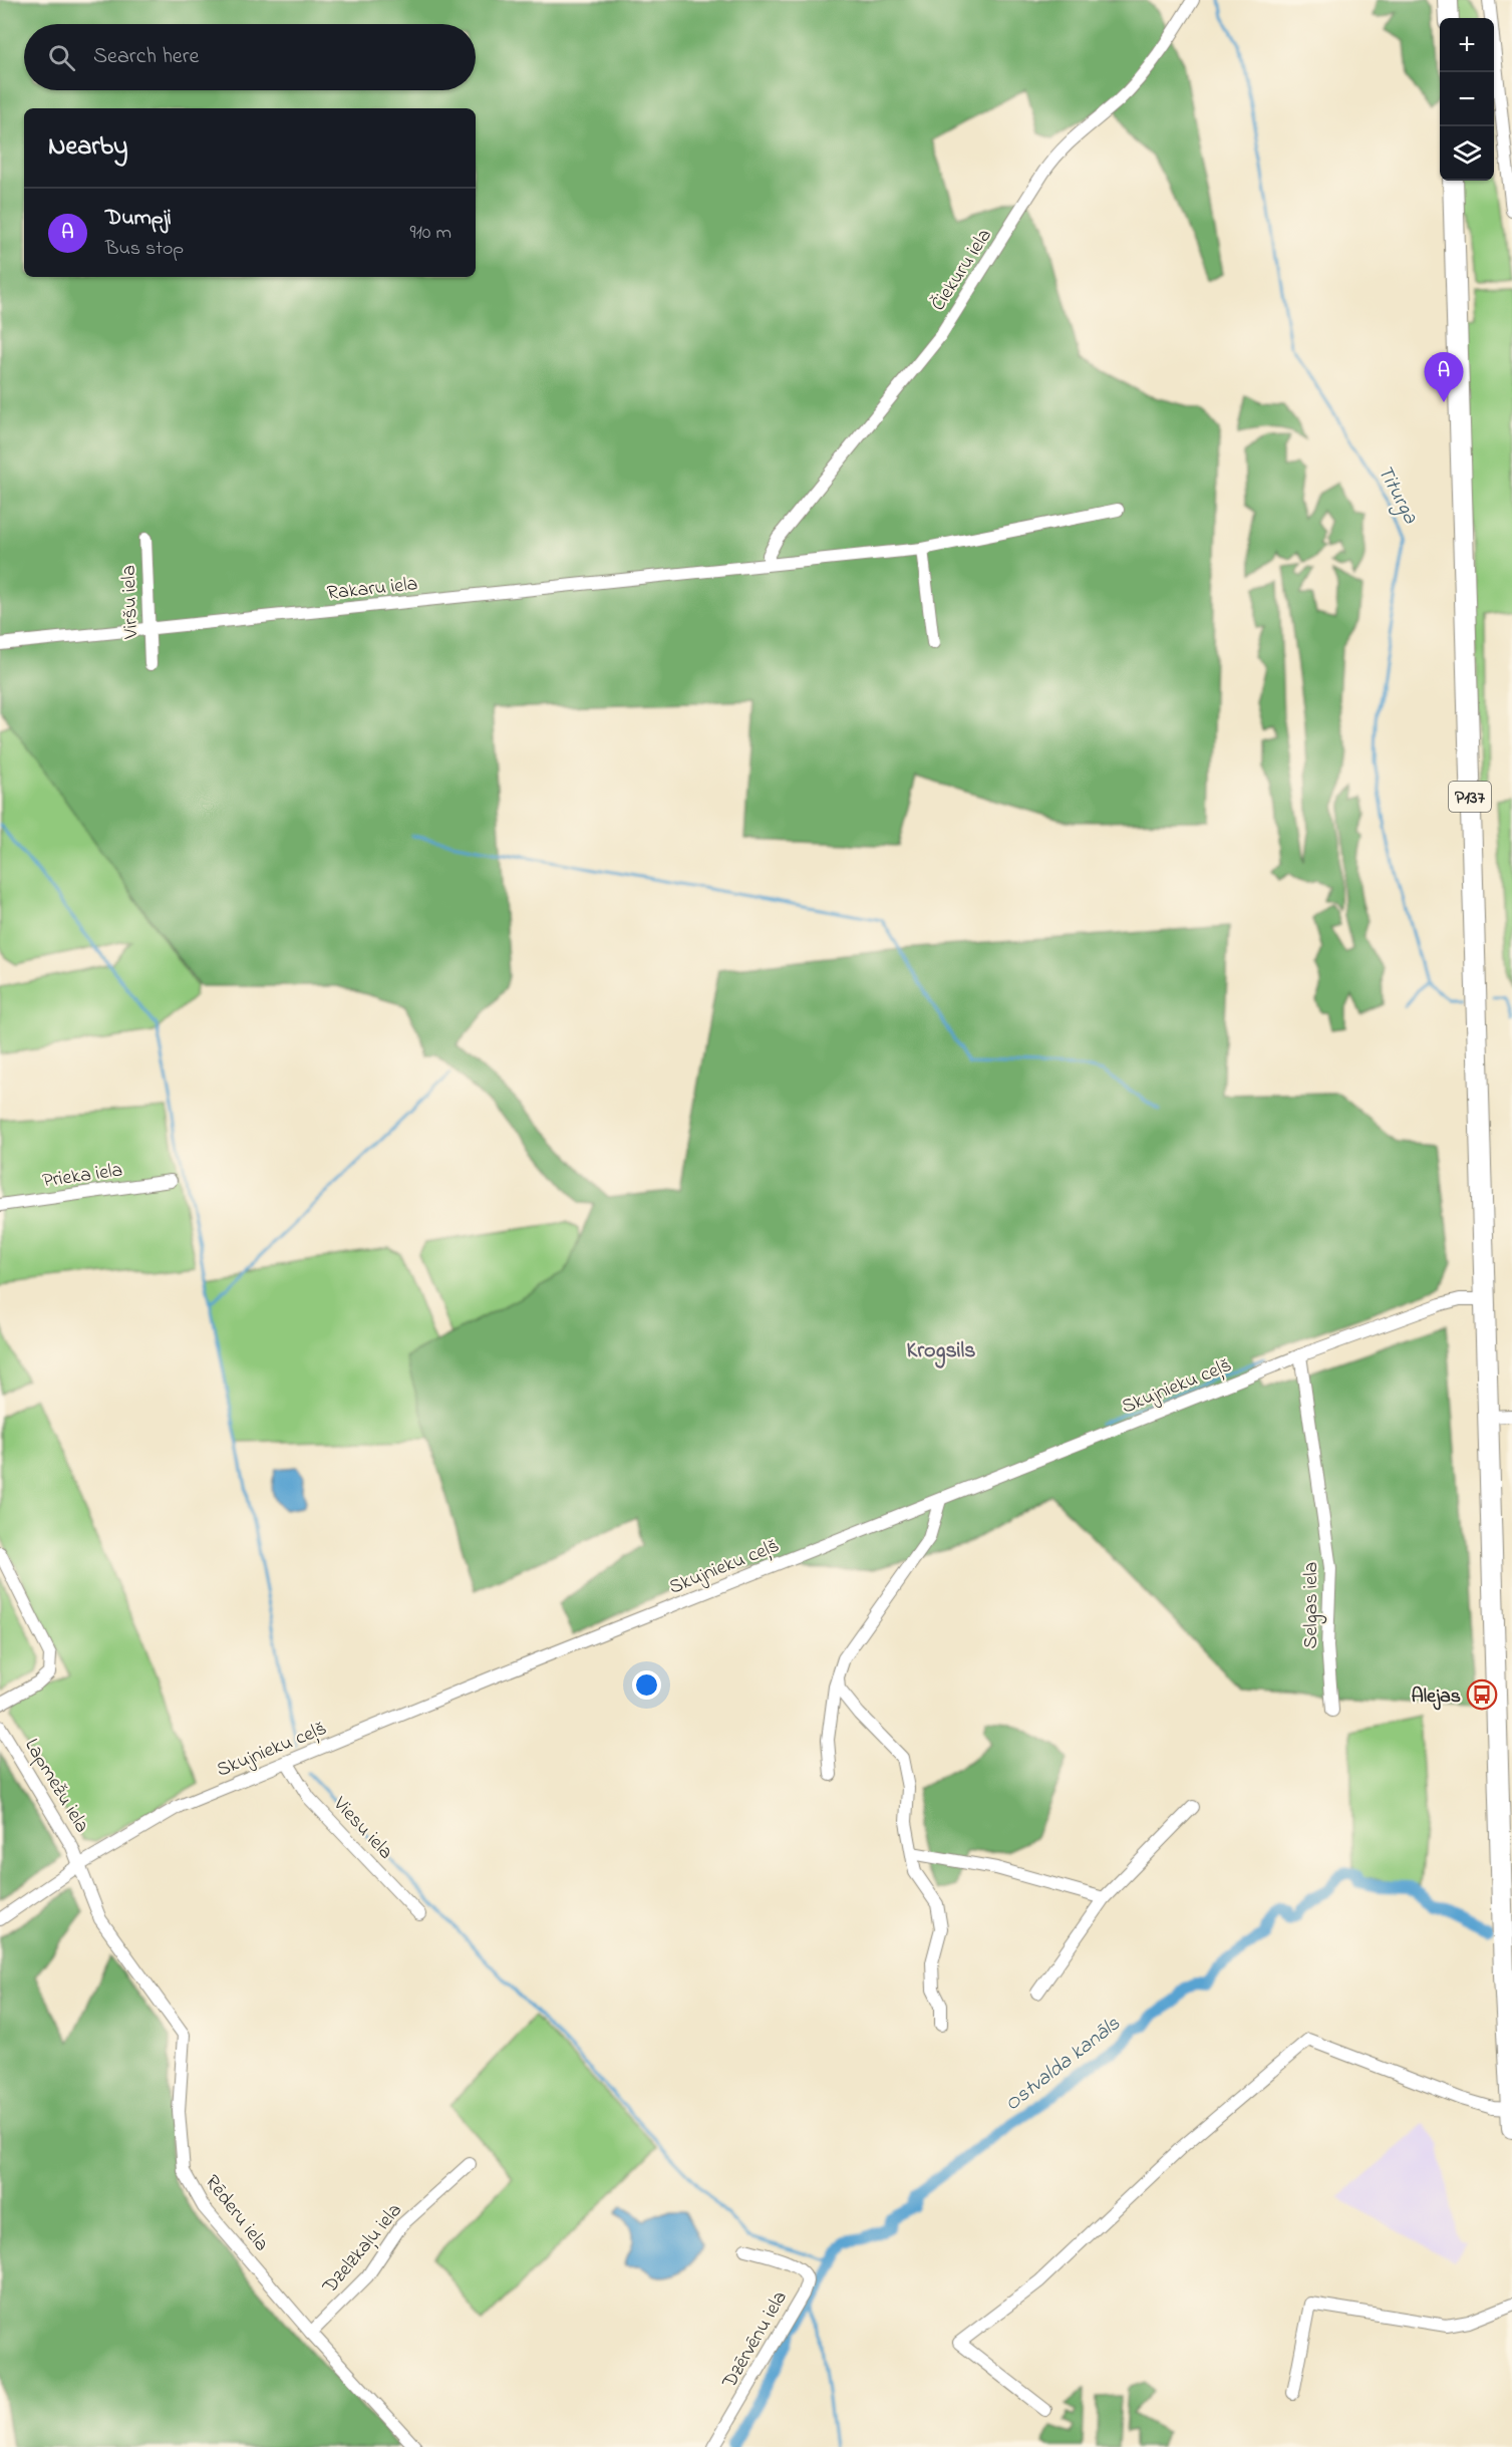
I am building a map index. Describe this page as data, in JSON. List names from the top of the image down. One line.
{"streets":{"main road":["P137"],"street":["Čiekuru iela","Rakaru iela","Viršu iela","Prieka iela","Skujnieku ceļš","Selgas iela","Lapmežu iela","Viesu iela","Rēderu iela","Dzelzkaļu iela","Dzērvēnu iela"]},"crossings":[["Čiekuru iela","Rakaru iela"],["Rakaru iela","Viršu iela"],["P137","Skujnieku ceļš"],["Skujnieku ceļš","Selgas iela"],["Skujnieku ceļš","Lapmežu iela"],["Skujnieku ceļš","Viesu iela"],["Skujnieku ceļš","Rēderu iela"],["Lapmežu iela","Rēderu iela"],["Rēderu iela","Dzelzkaļu iela"]],"districts":["Krogsils"],"water":["Titurga","Ostvalda kanāls"],"places":{"bus stop":["Alejas"]},"page":{"map_buttons":["+","−"],"search":"Search here","heading":"Nearby","list":[{"mark":"A","name":"Dumpji","note":"Bus stop","value":"910 m"}],"pins":"A"}}
